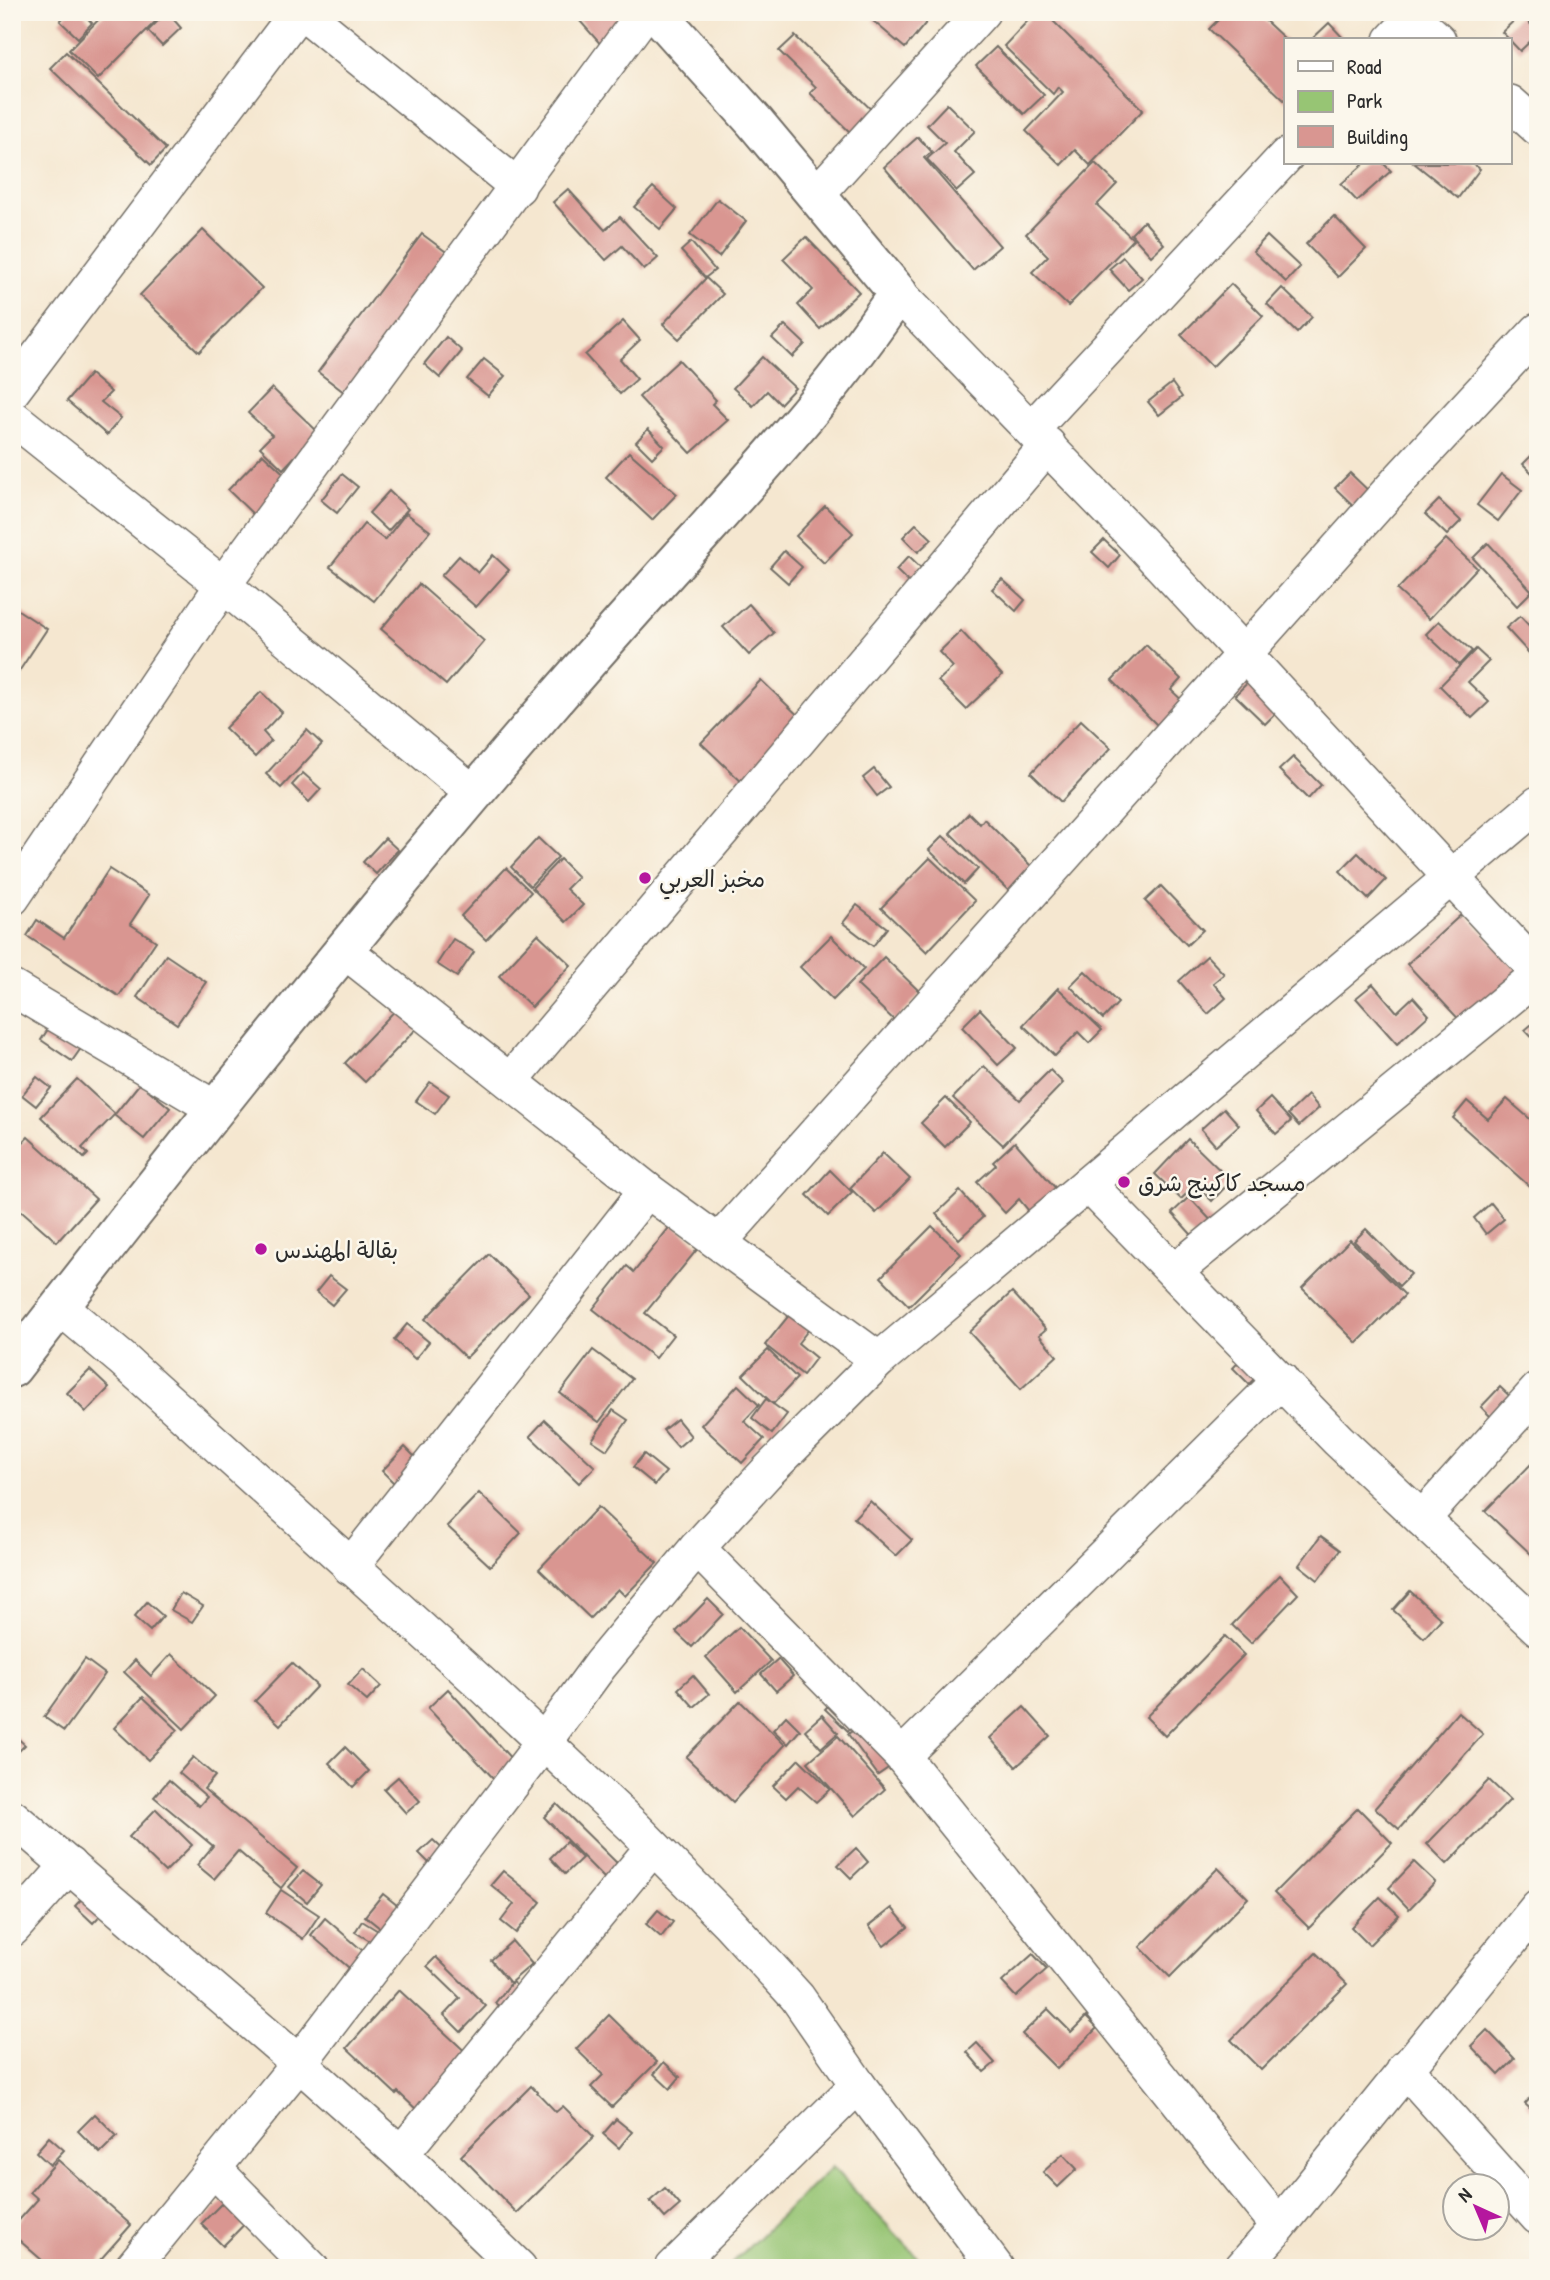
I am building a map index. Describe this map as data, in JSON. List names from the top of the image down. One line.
{"places":["مخبز العربي","مسجد كاكينج شرق","بقالة المهندس"],"legend":["Road","Park","Building"],"north":"top left"}
